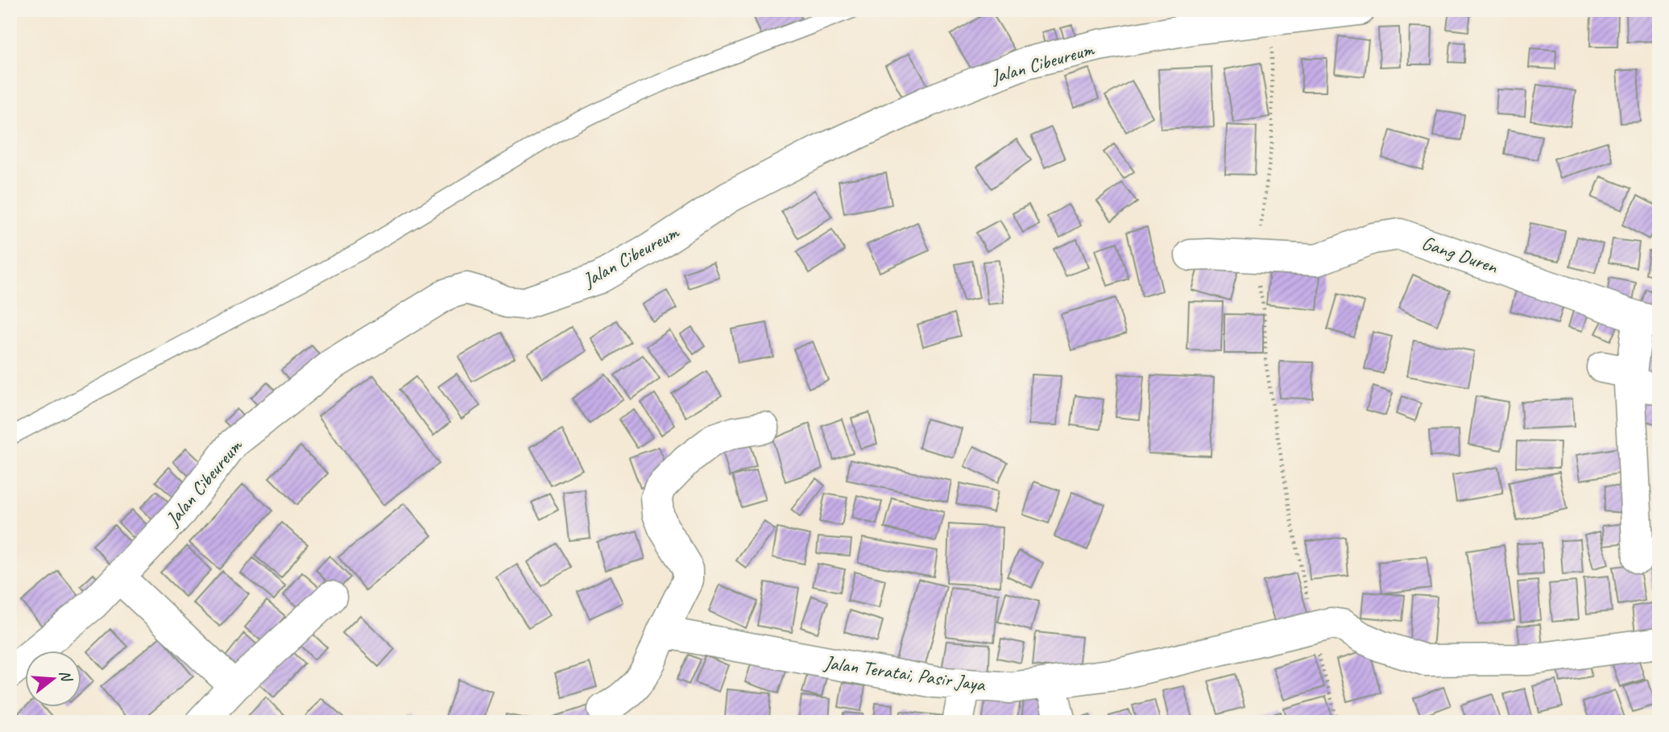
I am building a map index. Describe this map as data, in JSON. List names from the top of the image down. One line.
{"streets":{"street":["Jalan Cibeureum","Gang Duren","Jalan Teratai, Pasir Jaya"]},"north":"right"}
